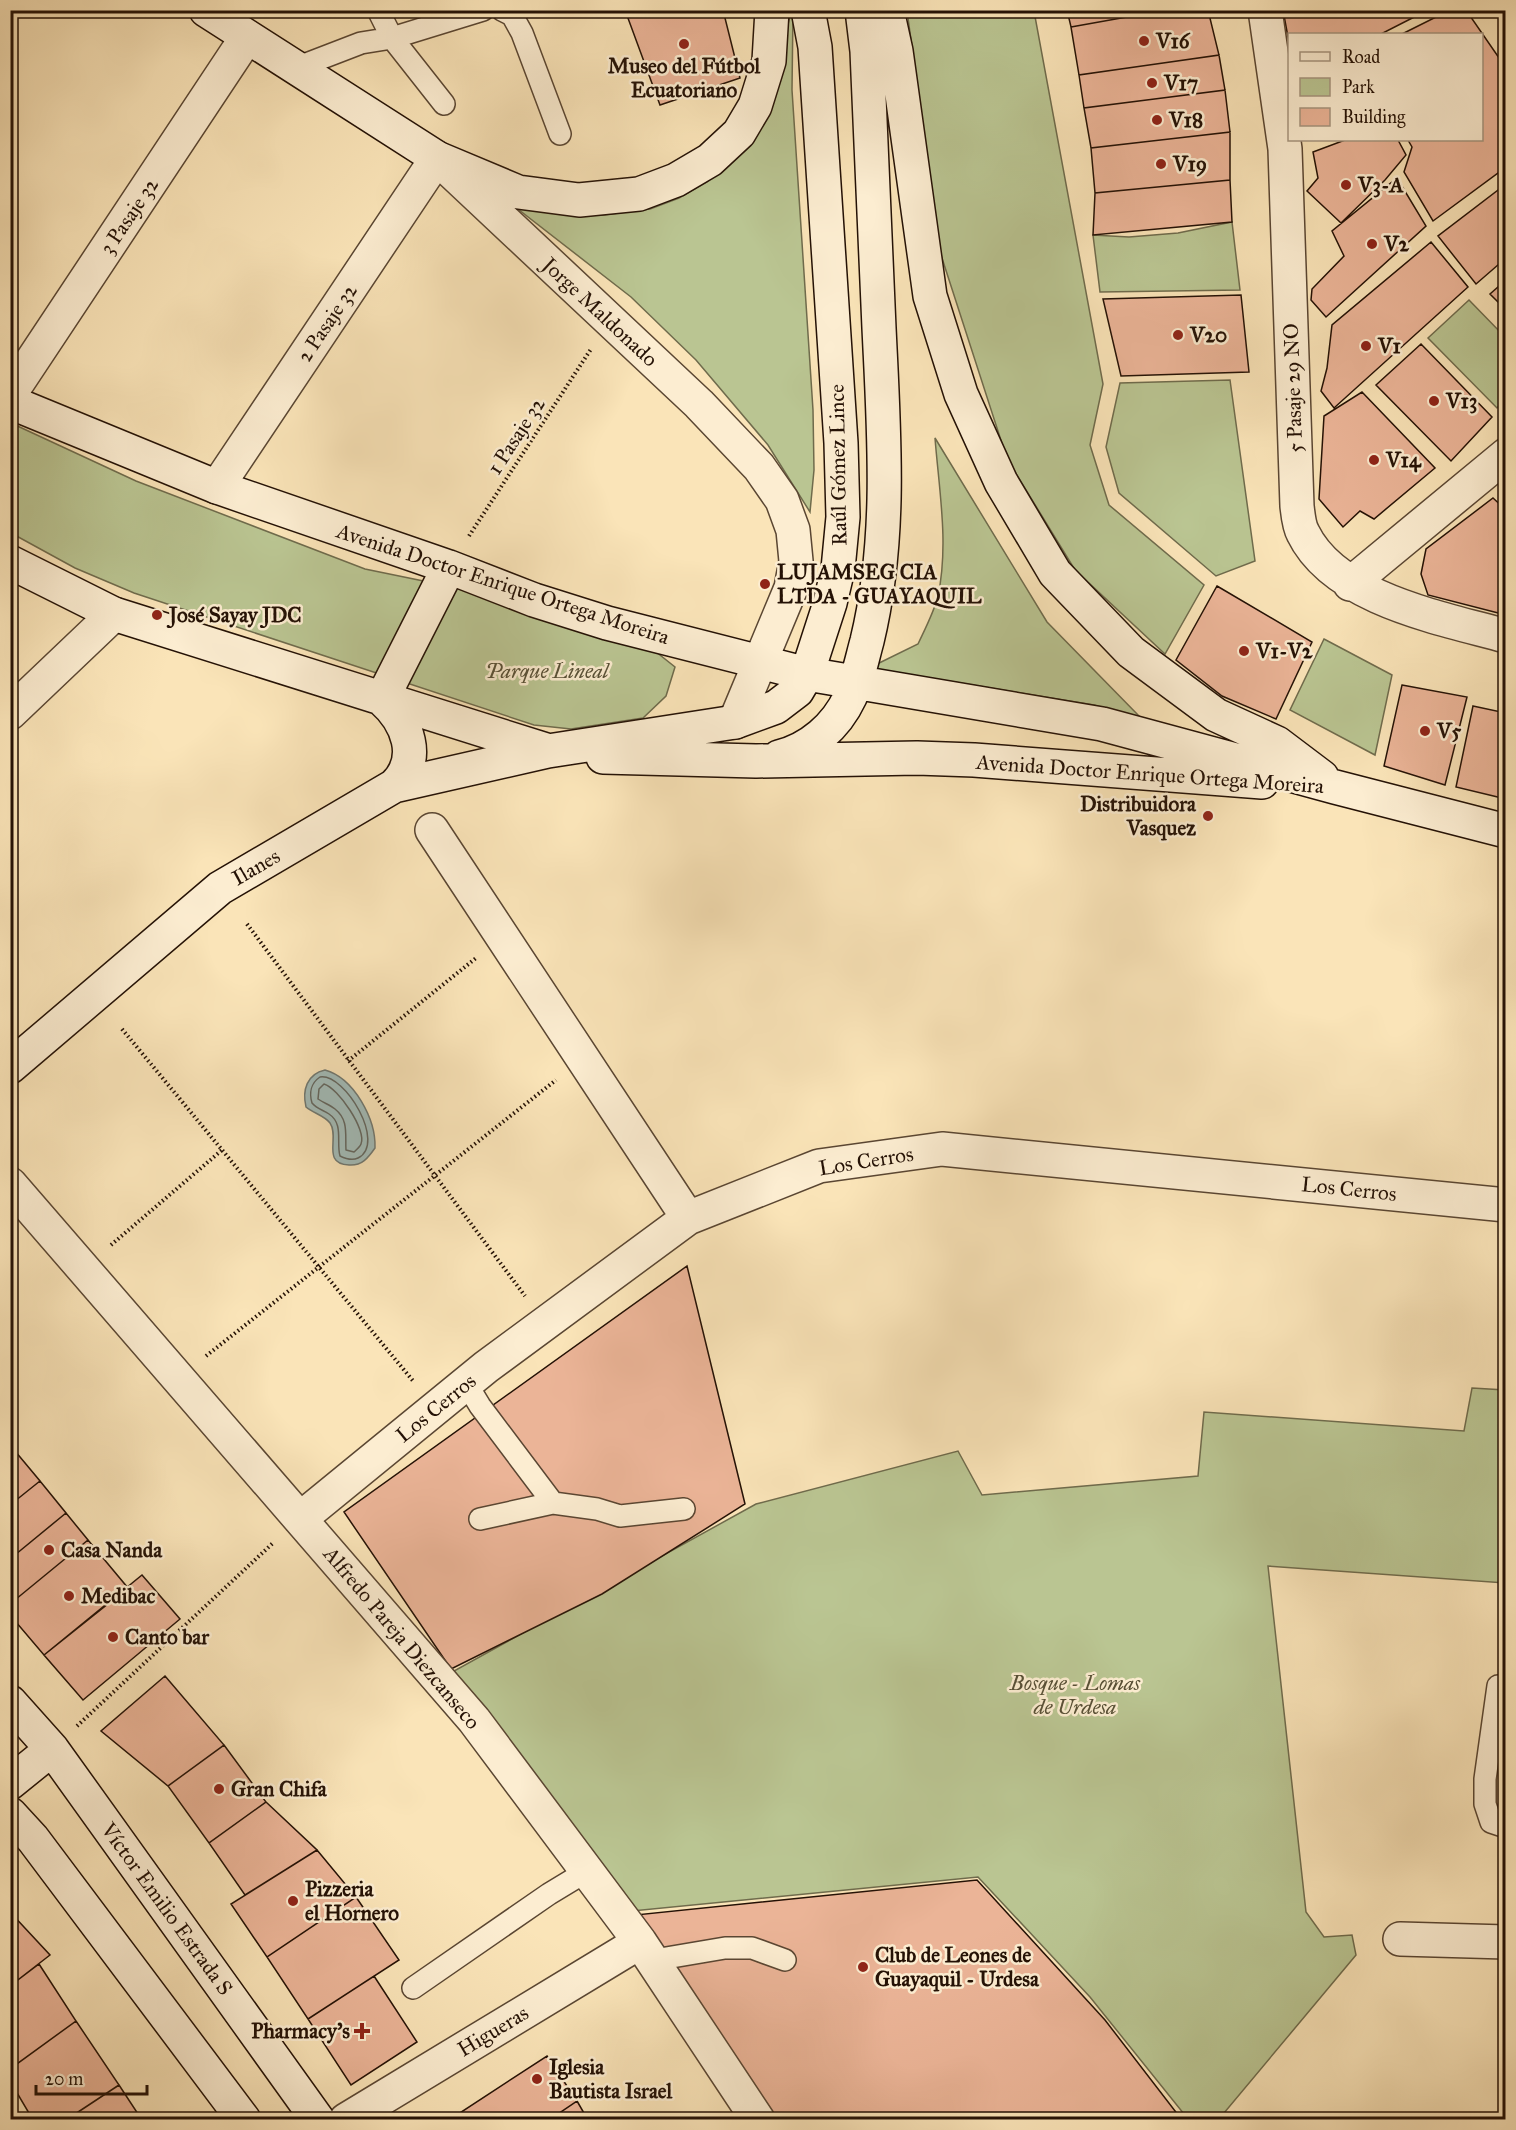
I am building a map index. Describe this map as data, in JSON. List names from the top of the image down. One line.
{"streets":{"main road":["3 Pasaje 32","Jorge Maldonado","2 Pasaje 32","5 Pasaje 29 NO","Raúl Gómez Lince","Avenida Doctor Enrique Ortega Moreira","Ilanes","Los Cerros","Alfredo Pareja Diezcanseco","Víctor Emilio Estrada S","Higueras"],"path":["1 Pasaje 32"]},"crossings":[["3 Pasaje 32","Jorge Maldonado"],["Jorge Maldonado","2 Pasaje 32"],["Jorge Maldonado","1 Pasaje 32"],["Jorge Maldonado","Raúl Gómez Lince"],["Jorge Maldonado","Avenida Doctor Enrique Ortega Moreira"],["2 Pasaje 32","Avenida Doctor Enrique Ortega Moreira"],["1 Pasaje 32","Avenida Doctor Enrique Ortega Moreira"],["Raúl Gómez Lince","Avenida Doctor Enrique Ortega Moreira"],["Raúl Gómez Lince","Ilanes"],["Avenida Doctor Enrique Ortega Moreira","Ilanes"],["Los Cerros","Alfredo Pareja Diezcanseco"],["Alfredo Pareja Diezcanseco","Higueras"]],"parks":["Parque Lineal","Bosque - Lomas de Urdesa"],"places":{"other":["V16","Museo del Fútbol Ecuatoriano","V17","V18","V19","V3-A","V2","V20","V1","V13","V14","LUJAMSEG CIA LTDA - GUAYAQUIL","José Sayay JDC","V1-V2","V5","Distribuidora Vasquez","Casa Nanda","Medibac","Canto bar","Gran Chifa","Pizzeria el Hornero","Club de Leones de Guayaquil - Urdesa","Iglesia Bautista Israel"],"health":["Pharmacy's"]},"legend":["Road","Park","Building"],"scale_bar":"20 m"}
